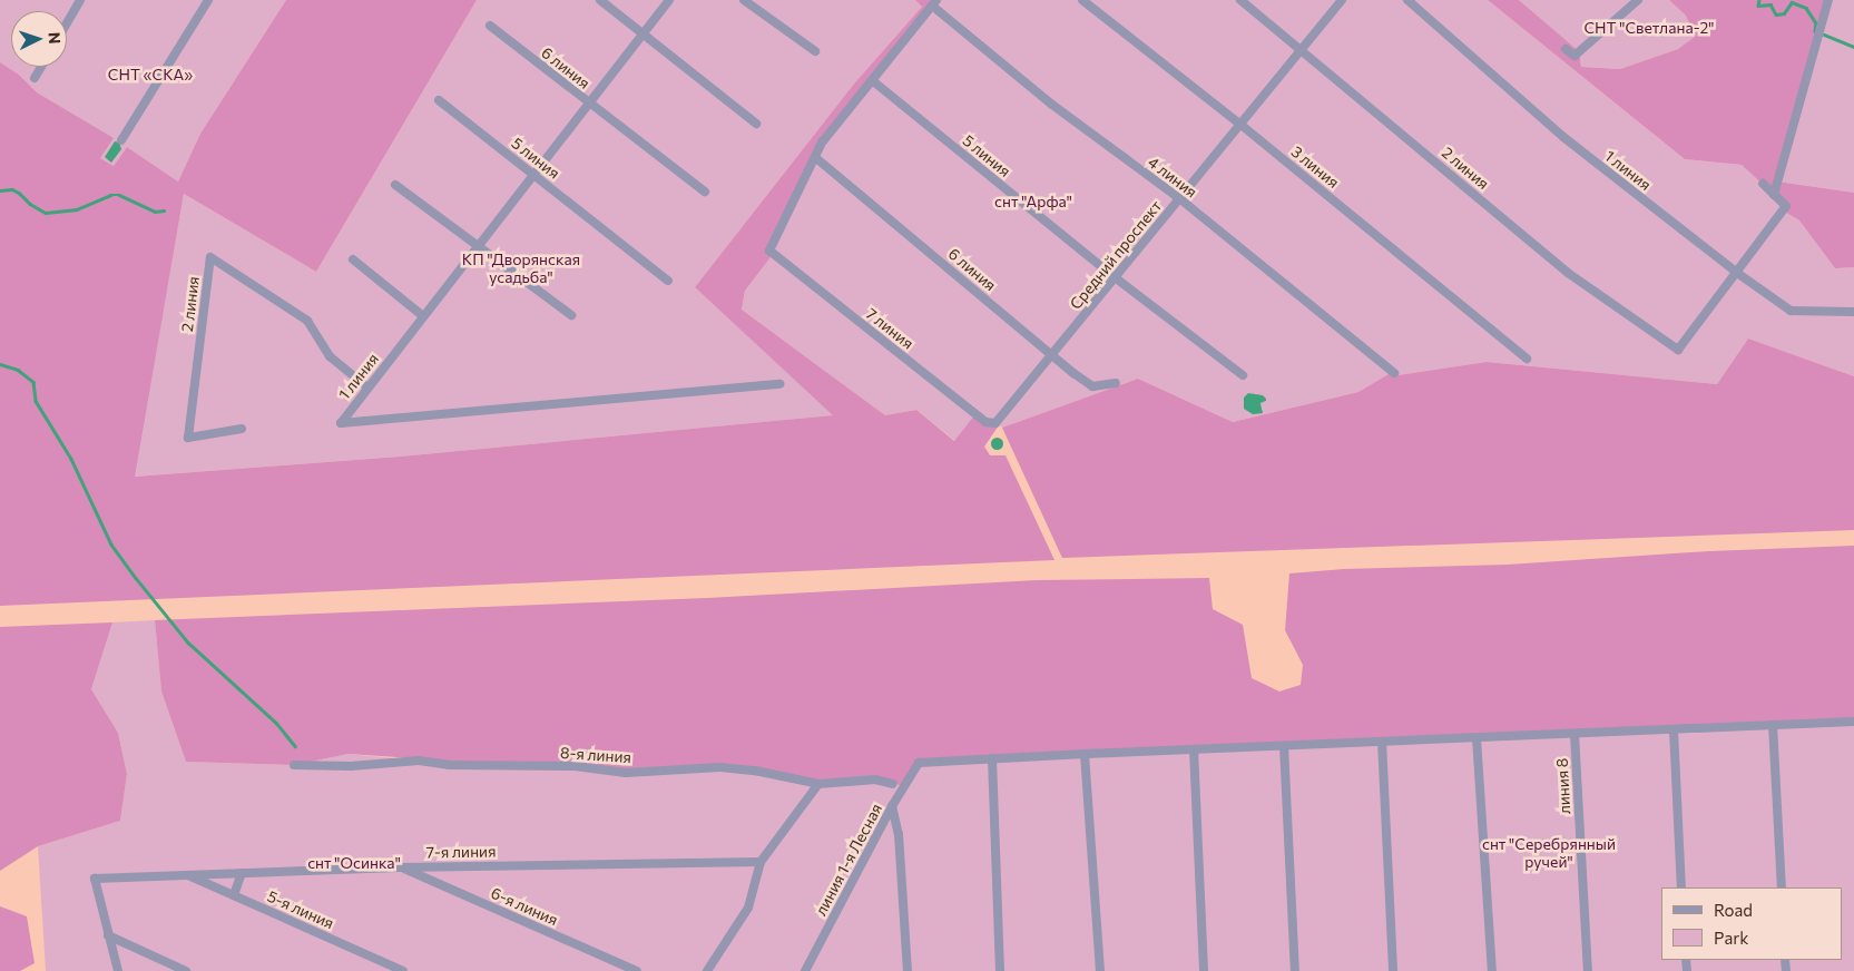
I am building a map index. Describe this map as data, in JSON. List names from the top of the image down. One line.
{"streets":{"street":["6 линия","5 линия","3 линия","2 линия","1 линия","4 линия","Средний проспект","7 линия","8-я линия","линия 8","7-я линия","линия 1-я Лесная","6-я линия","5-я линия"]},"crossings":[["6 линия","1 линия"],["6 линия","Средний проспект"],["6 линия","7 линия"],["5 линия","1 линия"],["5 линия","Средний проспект"],["3 линия","Средний проспект"],["2 линия","1 линия"],["2 линия","Средний проспект"],["4 линия","Средний проспект"],["Средний проспект","7 линия"],["7-я линия","6-я линия"],["7-я линия","5-я линия"]],"parks":["СНТ \"Светлана-2\"","СНТ «СКА»","снт \"Арфа\"","КП \"Дворянская усадьба\"","снт \"Серебрянный ручей\"","снт \"Осинка\""],"legend":["Road","Park"],"north":"right"}
